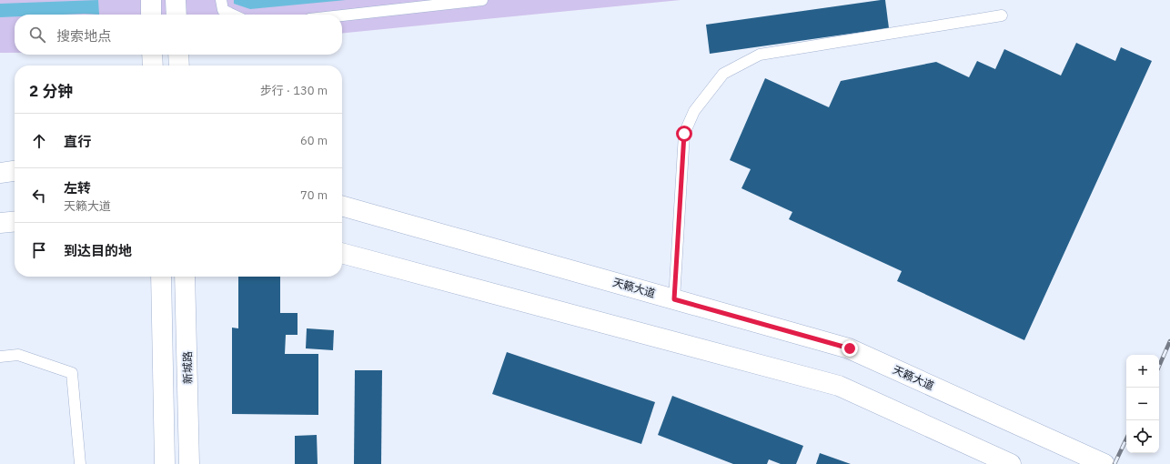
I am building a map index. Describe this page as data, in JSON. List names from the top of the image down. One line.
{"streets":{"main road":["天籁大道","新城路"]},"page":{"search":"搜索地点","heading":["2 分钟","步行 · 130 m"],"list":[["直行","60 m"],["左转","天籁大道","70 m"],"到达目的地"],"map_buttons":["+","−"]}}
